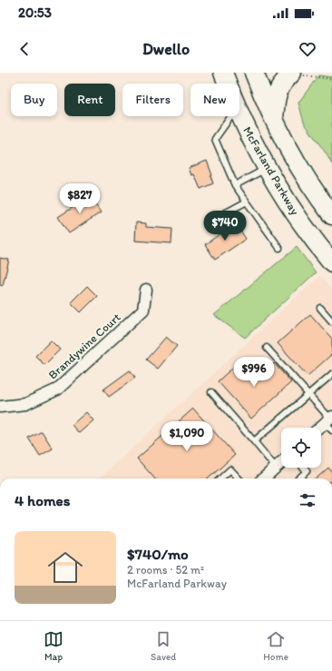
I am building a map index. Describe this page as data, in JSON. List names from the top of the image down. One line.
{"streets":{"main road":["McFarland Parkway"],"street":["Brandywine Court"]},"page":{"status":"20:53","header":"Dwello","chip":["Buy","Rent","Filters","New"],"price":["$827","$740","$996","$1,090"],"heading":"4 homes","list":[{"name":"$740/mo","note":"2 rooms · 52 m² · McFarland Parkway"}],"tabs":["Map","Saved","Home"]}}
